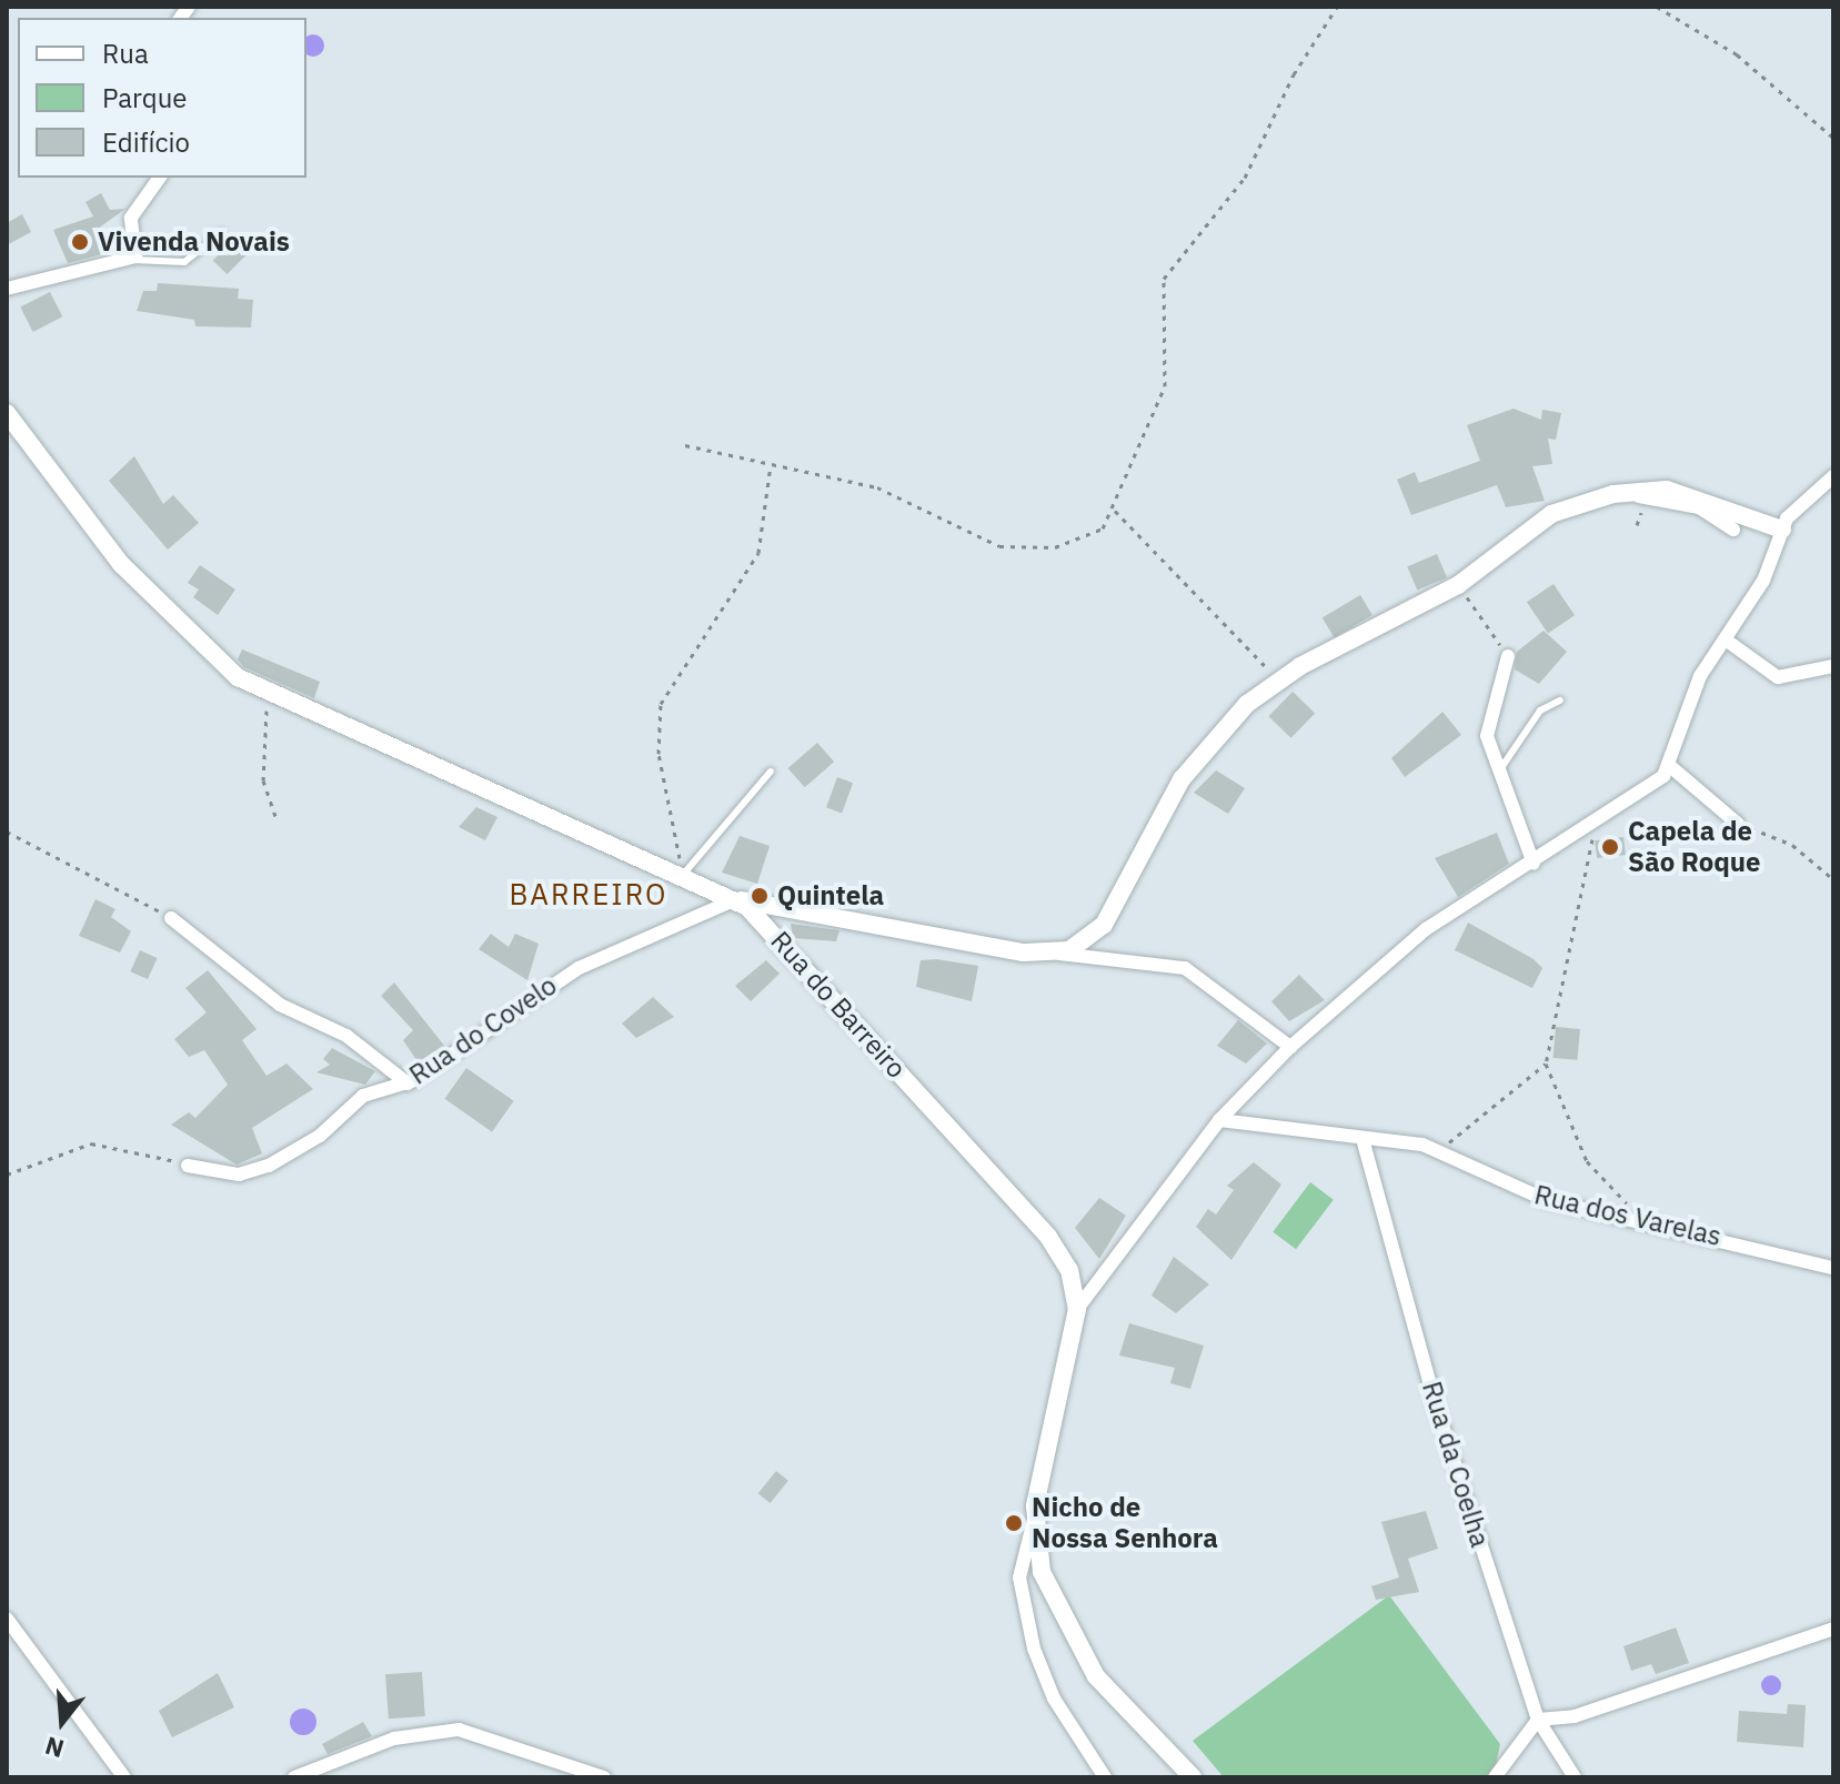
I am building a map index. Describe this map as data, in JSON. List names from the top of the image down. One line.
{"streets":{"street":["Rua do Barreiro","Rua do Covelo","Rua dos Varelas","Rua da Coelha"]},"crossings":[["Rua do Barreiro","Rua do Covelo"],["Rua dos Varelas","Rua da Coelha"]],"districts":["BARREIRO"],"places":["Vivenda Novais","Capela de São Roque","Quintela","Nicho de Nossa Senhora"],"legend":["Rua","Parque","Edifício"],"north":"bottom"}
